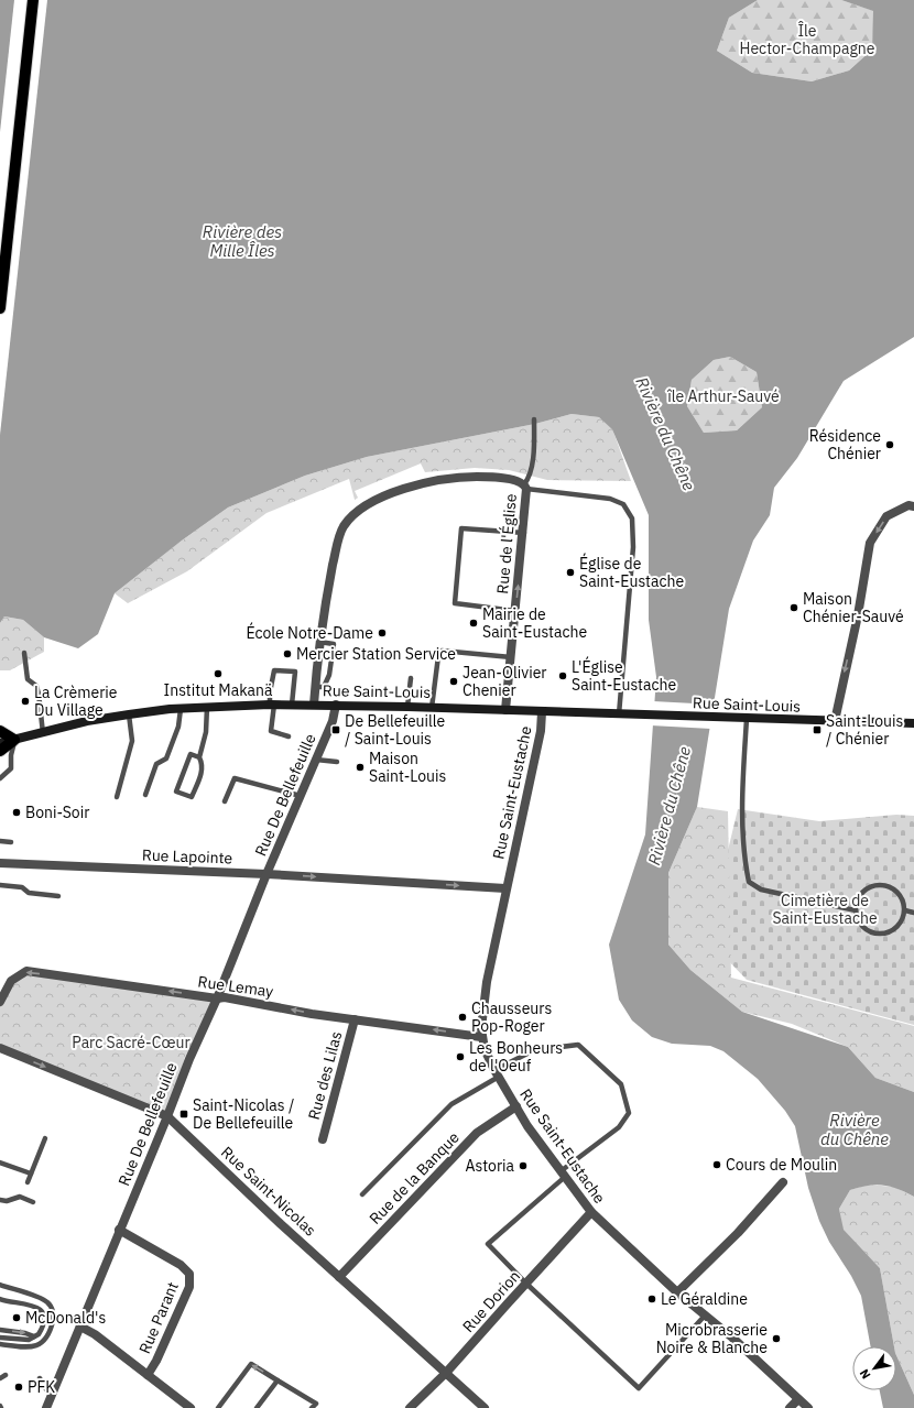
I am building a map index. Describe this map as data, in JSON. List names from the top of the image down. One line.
{"streets":{"main road":["Rue Saint-Louis"],"street":["Rue de l'Église","Rue Saint-Eustache","Rue De Bellefeuille","Rue Lapointe","Rue Lemay","Rue des Lilas","Rue de la Banque","Rue Saint-Nicolas","Rue Dorion","Rue Parant"]},"crossings":[["Rue de l'Église","Rue Saint-Louis"],["Rue Saint-Louis","Rue Saint-Eustache"],["Rue Saint-Louis","Rue De Bellefeuille"],["Rue Saint-Eustache","Rue Lapointe"],["Rue Saint-Eustache","Rue Lemay"],["Rue Saint-Eustache","Rue de la Banque"],["Rue Saint-Eustache","Rue Dorion"],["Rue De Bellefeuille","Rue Lapointe"],["Rue De Bellefeuille","Rue Lemay"],["Rue De Bellefeuille","Rue Saint-Nicolas"],["Rue De Bellefeuille","Rue Parant"],["Rue Lemay","Rue des Lilas"],["Rue de la Banque","Rue Saint-Nicolas"],["Rue Saint-Nicolas","Rue Dorion"]],"one_way":["Rue de l'Église","Rue Lapointe","Rue Lemay"],"water":["Rivière des Mille Îles","Rivière du Chêne"],"parks":["Île Hector-Champagne","île Arthur-Sauvé","Cimetière de Saint-Eustache","Parc Sacré-Cœur"],"places":{"other":["Résidence Chénier","Église de Saint-Eustache","Maison Chénier-Sauvé","Mairie de Saint-Eustache","École Notre-Dame","Mercier Station Service","Institut Makanä","L'Église Saint-Eustache","Jean-Olivier Chenier","La Crèmerie Du Village","Maison Saint-Louis","Boni-Soir","Chausseurs Pop-Roger","Les Bonheurs de l'Oeuf","Cours de Moulin","Astoria","Le Géraldine","McDonald's","Microbrasserie Noire & Blanche","PFK"],"transit":["De Bellefeuille / Saint-Louis","Saint-Louis / Chénier","Saint-Nicolas / De Bellefeuille"]},"north":"bottom left"}
